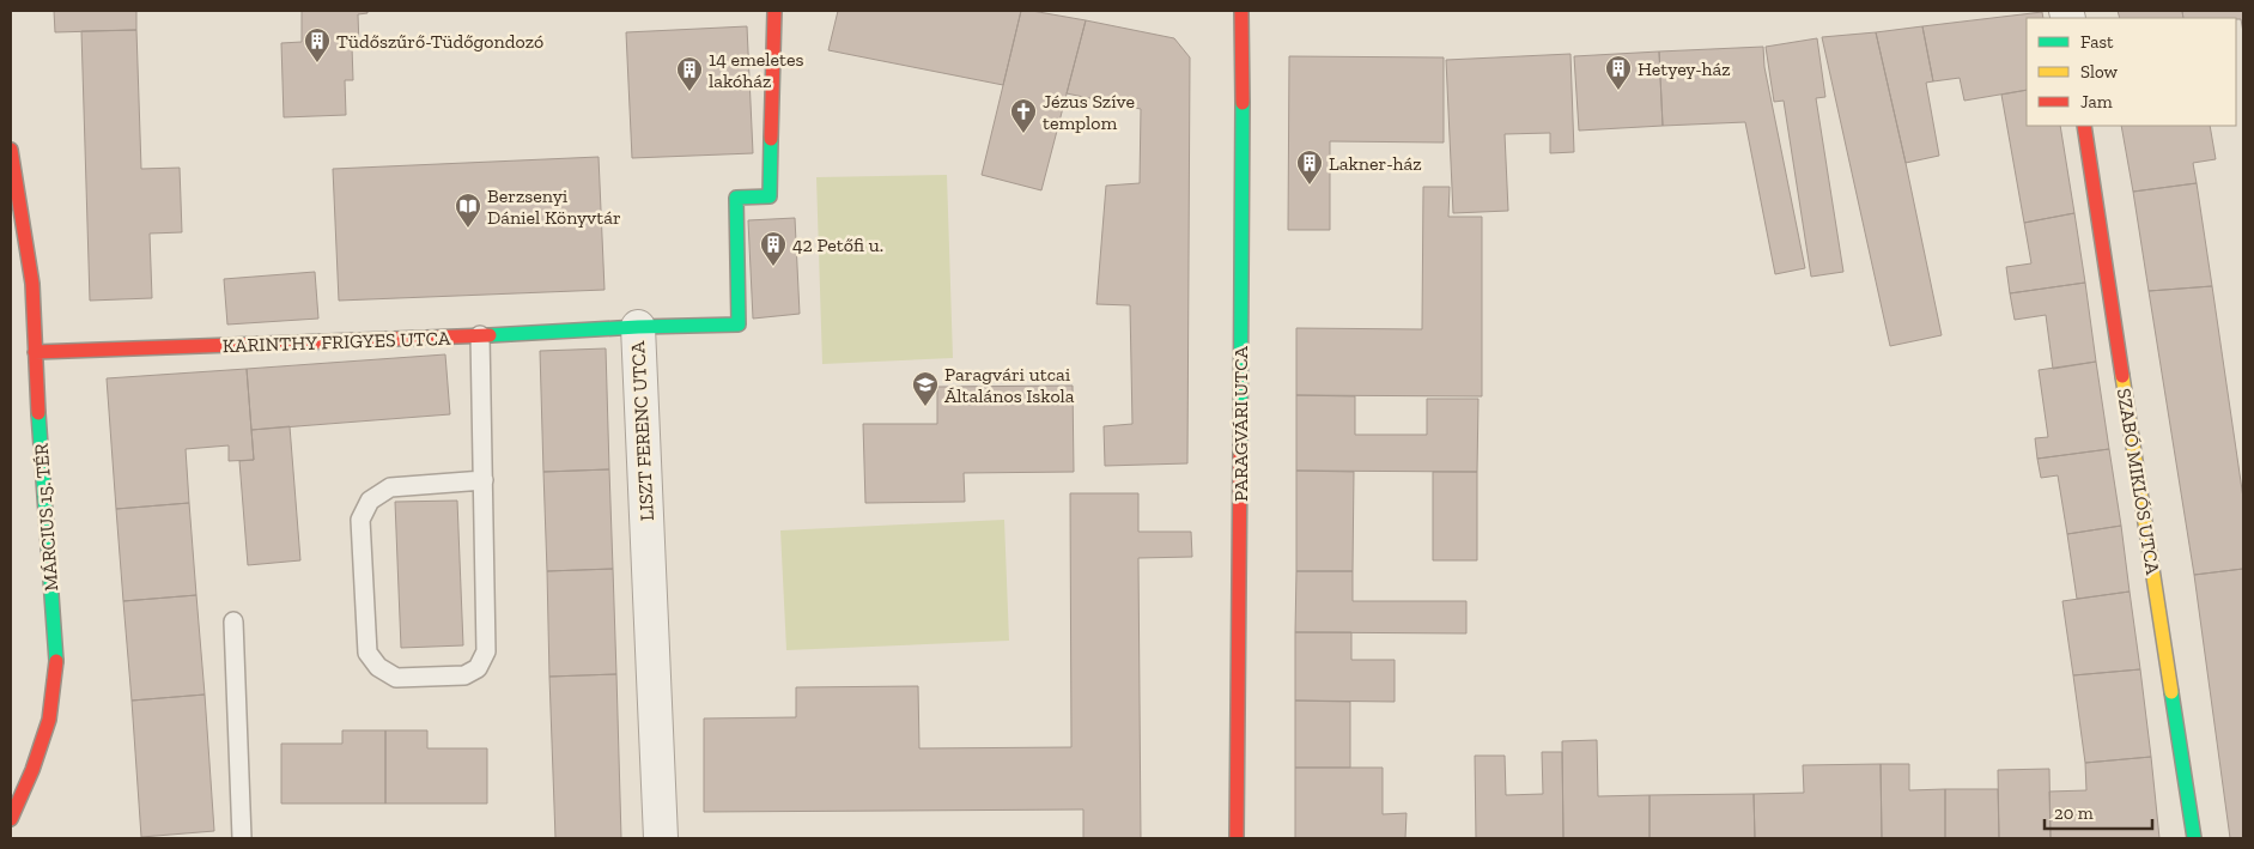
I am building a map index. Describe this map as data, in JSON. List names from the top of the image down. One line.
{"streets":{"street":["KARINTHY FRIGYES UTCA","PARAGVÁRI UTCA","LISZT FERENC UTCA","SZABÓ MIKLÓS UTCA","MÁRCIUS 15. TÉR"]},"crossings":[["KARINTHY FRIGYES UTCA","LISZT FERENC UTCA"],["KARINTHY FRIGYES UTCA","MÁRCIUS 15. TÉR"]],"places":{"building":["Tüdőszűrő-Tüdőgondozó","Hetyey-ház","14 emeletes lakóház","Lakner-ház","42 Petőfi u."],"church":["Jézus Szíve templom"],"library":["Berzsenyi Dániel Könyvtár"],"school or university":["Paragvári utcai Általános Iskola"]},"legend":["Fast","Slow","Jam"],"scale_bar":"20 m"}
